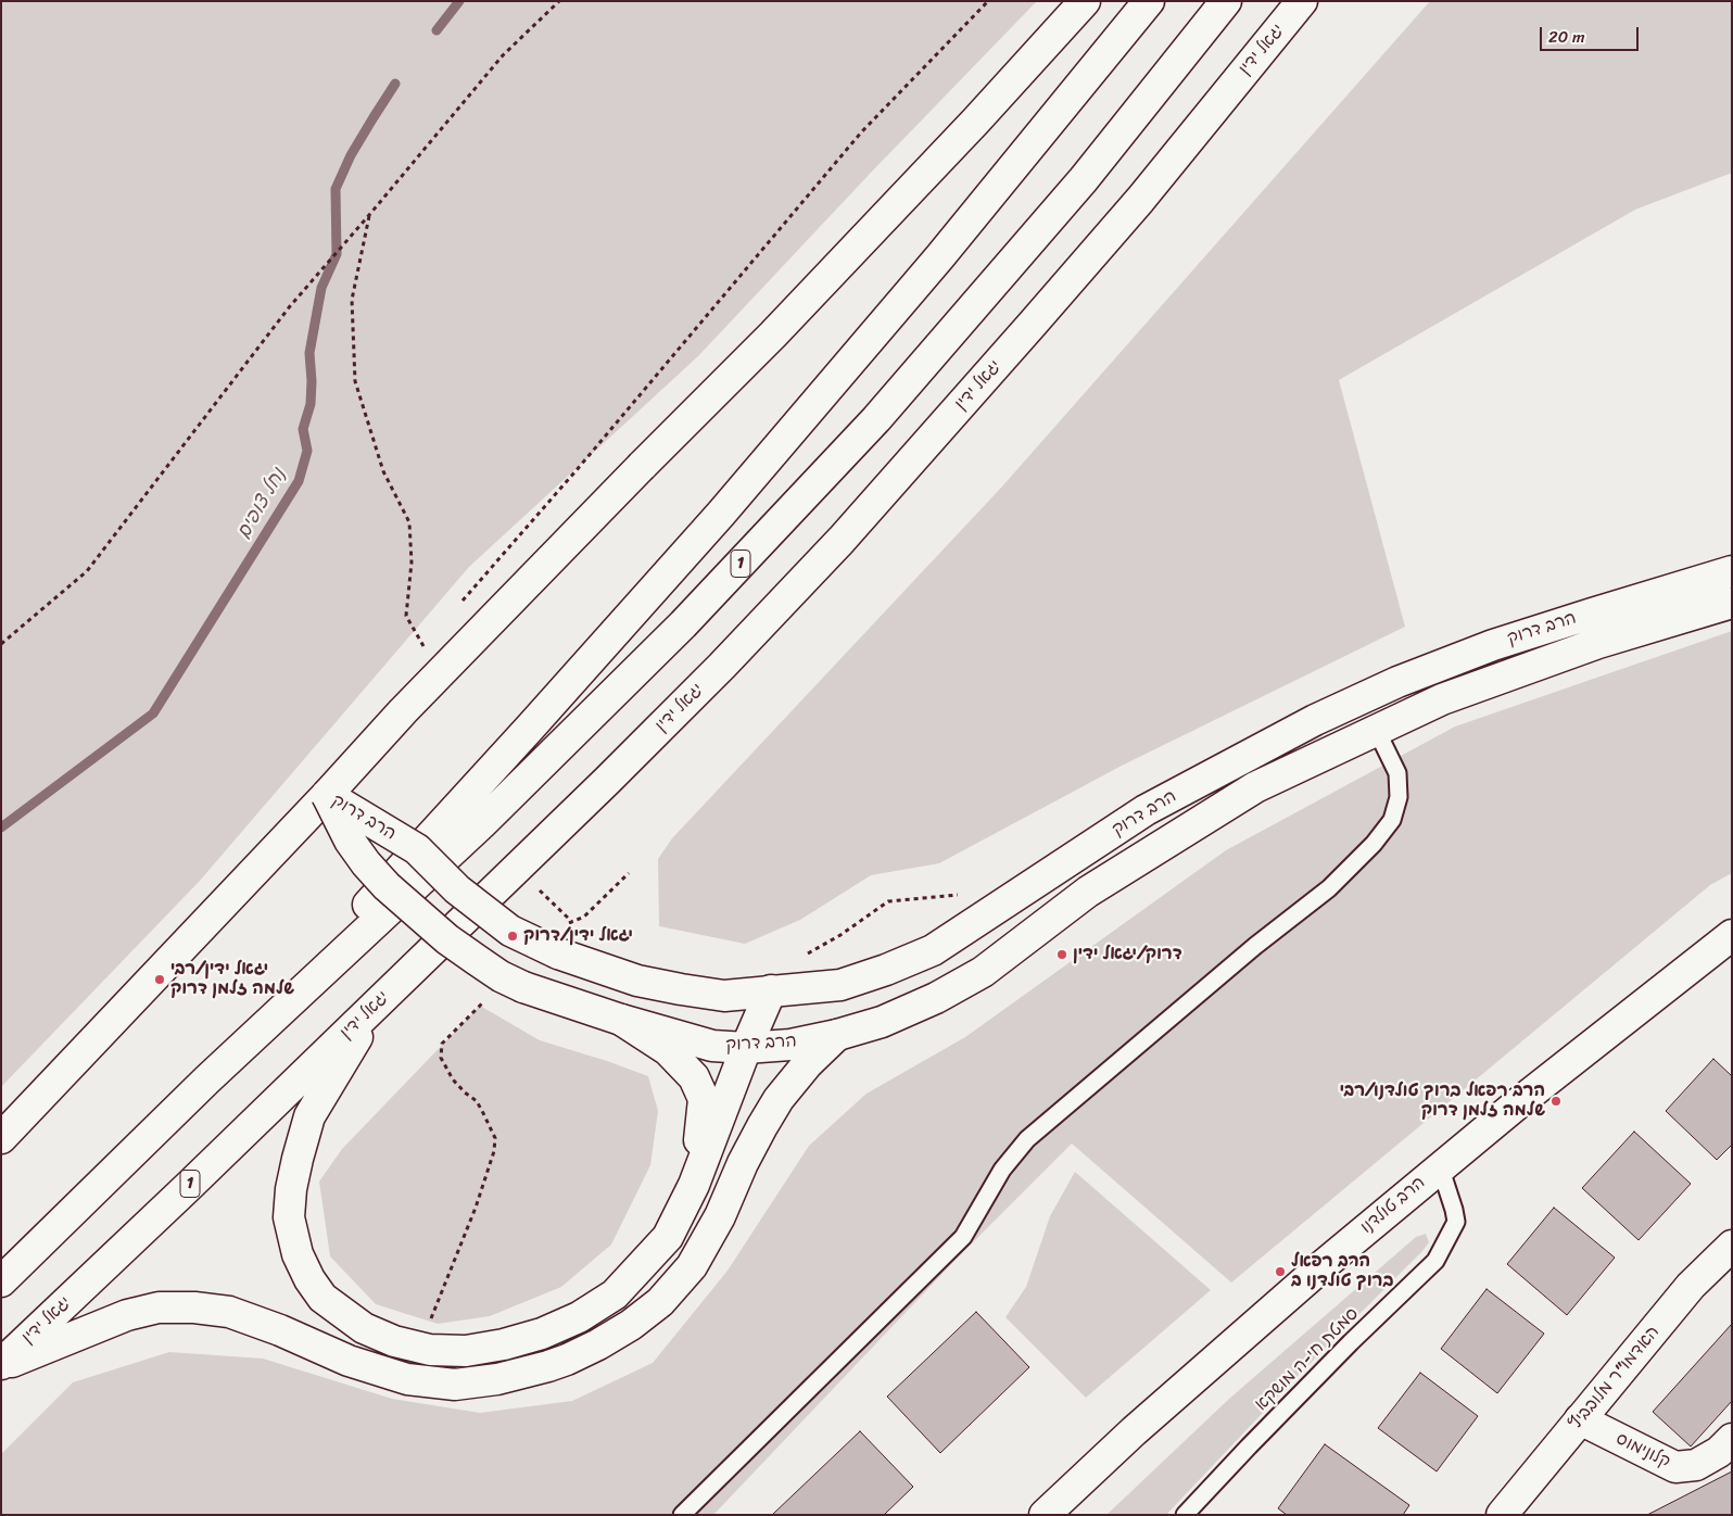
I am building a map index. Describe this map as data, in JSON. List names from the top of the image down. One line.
{"streets":{"main road":["יגאל ידין","1","הרב דרוק","הרב טולדנו","האדמו\"ר מלובביץ","קלונימוס"],"lane":["סמטת חי-ה מושקא"]},"crossings":[["הרב טולדנו","סמטת חי-ה מושקא"],["האדמו\"ר מלובביץ","קלונימוס"]],"water":["נחל צופים"],"places":["יגאל ידין/דרוק","דרוק/יגאל ידין","יגאל ידין/רבי שלמה זלמן דרוק","הרב רפאל ברוך טולדנו/רבי שלמה זלמן דרוק","הרב רפאל ברוך טולדנו ב"],"scale_bar":"20 m"}
